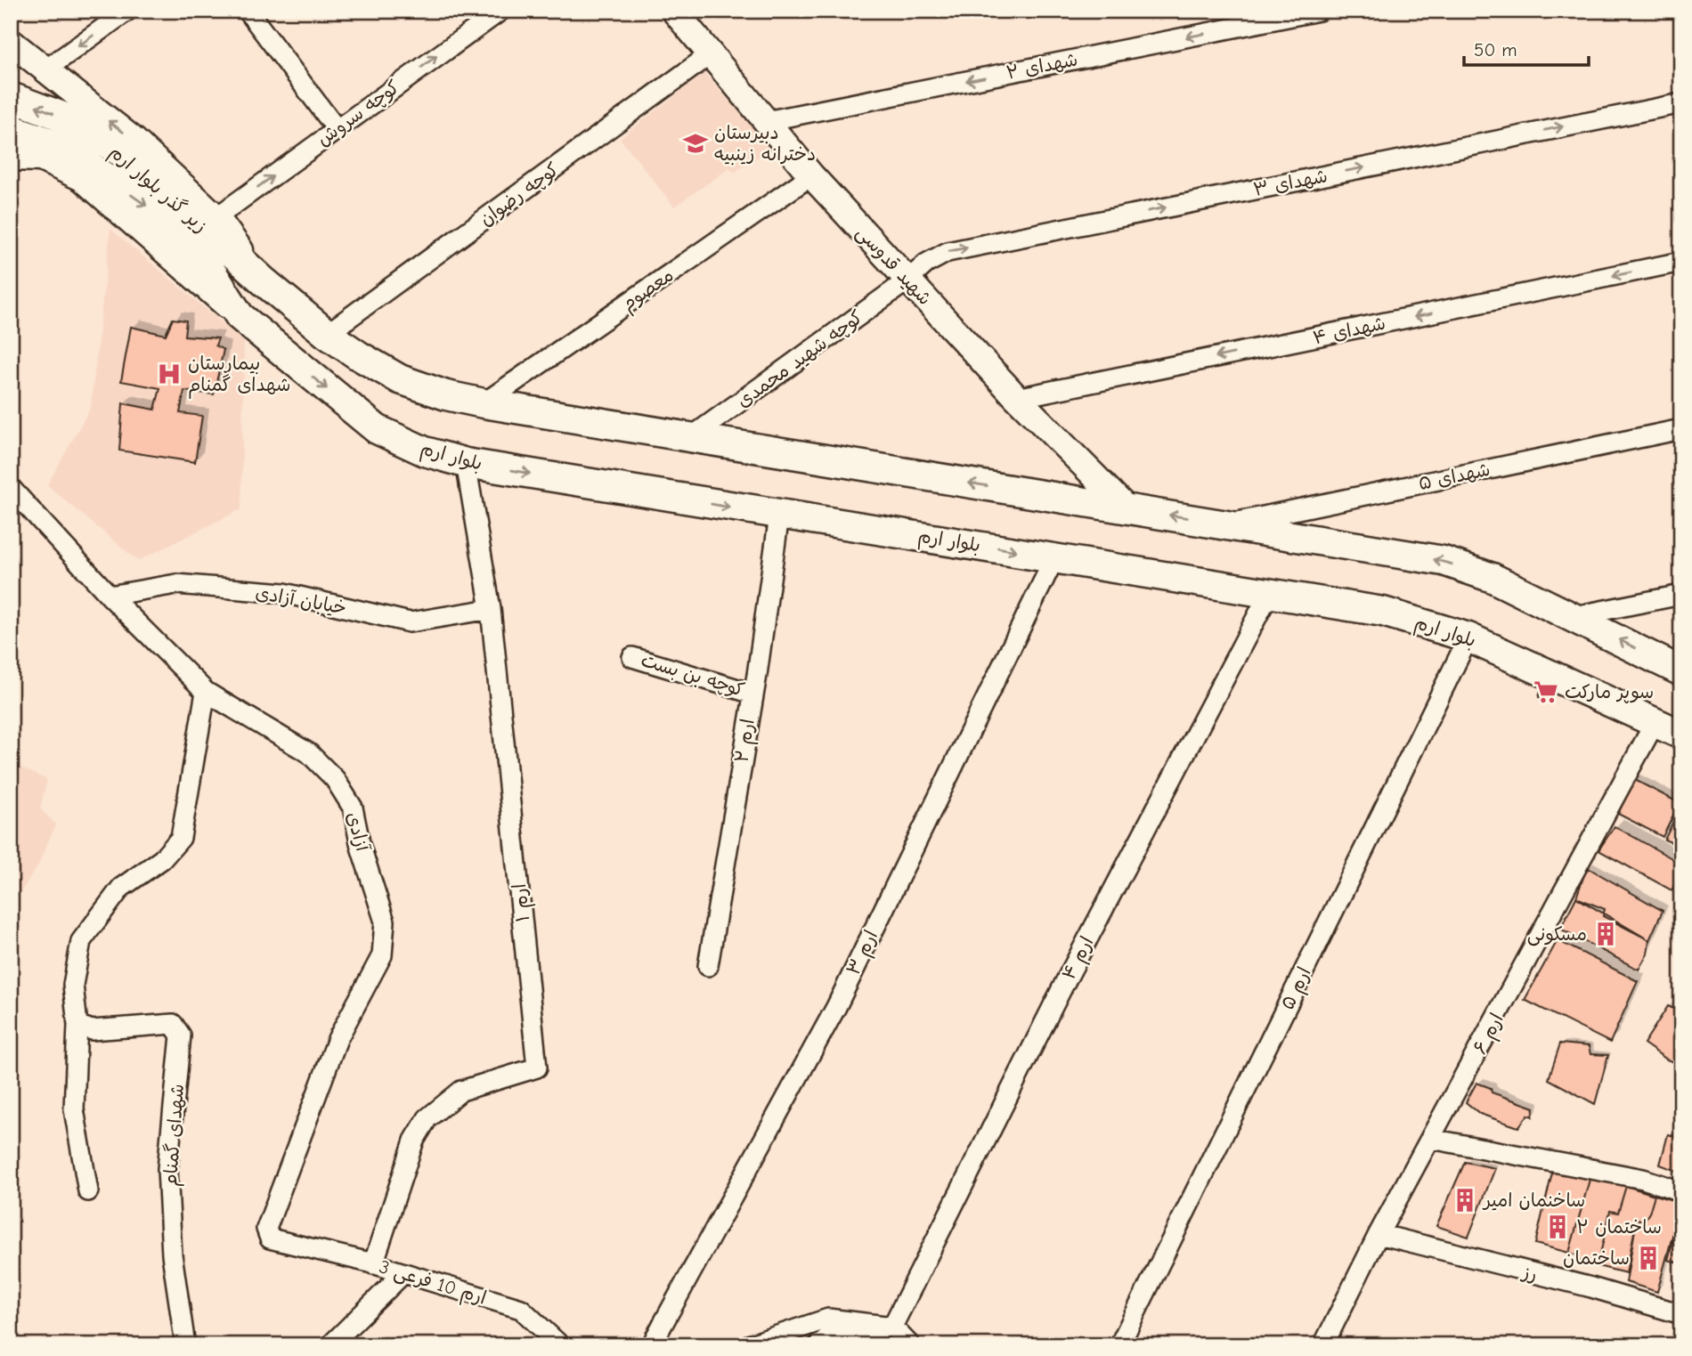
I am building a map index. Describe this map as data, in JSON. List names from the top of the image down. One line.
{"streets":{"main road":["زیر گذر بلوار ارم","بلوار ارم"],"street":["شهدای ۲","کوچه سروش","شهدای ۳","کوچه رضوان","شهید قدوسی","معصوم","شهدای ۴","کوچه شهید محمدی","شهدای ۵","خیابان آزادی","کوچه بن بست","ارم ۲","آزادی","ارم ۱","ارم ۳","ارم ۴","ارم ۵","ارم ۶","شهدای گمنام","رز","ارم 10 فرعی 3"]},"crossings":[["شهدای ۲","شهید قدوسی"],["شهدای ۳","شهید قدوسی"],["شهدای ۳","کوچه شهید محمدی"],["زیر گذر بلوار ارم","بلوار ارم"],["کوچه رضوان","شهید قدوسی"],["شهید قدوسی","معصوم"],["شهید قدوسی","شهدای ۴"],["شهید قدوسی","کوچه شهید محمدی"],["بلوار ارم","ارم ۲"],["بلوار ارم","ارم ۱"],["بلوار ارم","ارم ۳"],["بلوار ارم","ارم ۴"],["بلوار ارم","ارم ۵"],["بلوار ارم","ارم ۶"],["خیابان آزادی","آزادی"],["خیابان آزادی","ارم ۱"],["کوچه بن بست","ارم ۲"],["آزادی","ارم 10 فرعی 3"],["ارم ۱","ارم 10 فرعی 3"],["ارم ۶","رز"]],"one_way":["شهدای ۲","کوچه سروش","شهدای ۳","شهدای ۴"],"places":{"school or university":["دبیرستان دخترانه زینبیه"],"hospital":["بیمارستان شهدای گمنام"],"supermarket":["سوپر مارکت"],"building":["مسکونی","ساخنمان امیر","ساختمان ۲","ساختمان"]},"scale_bar":"50 m"}
